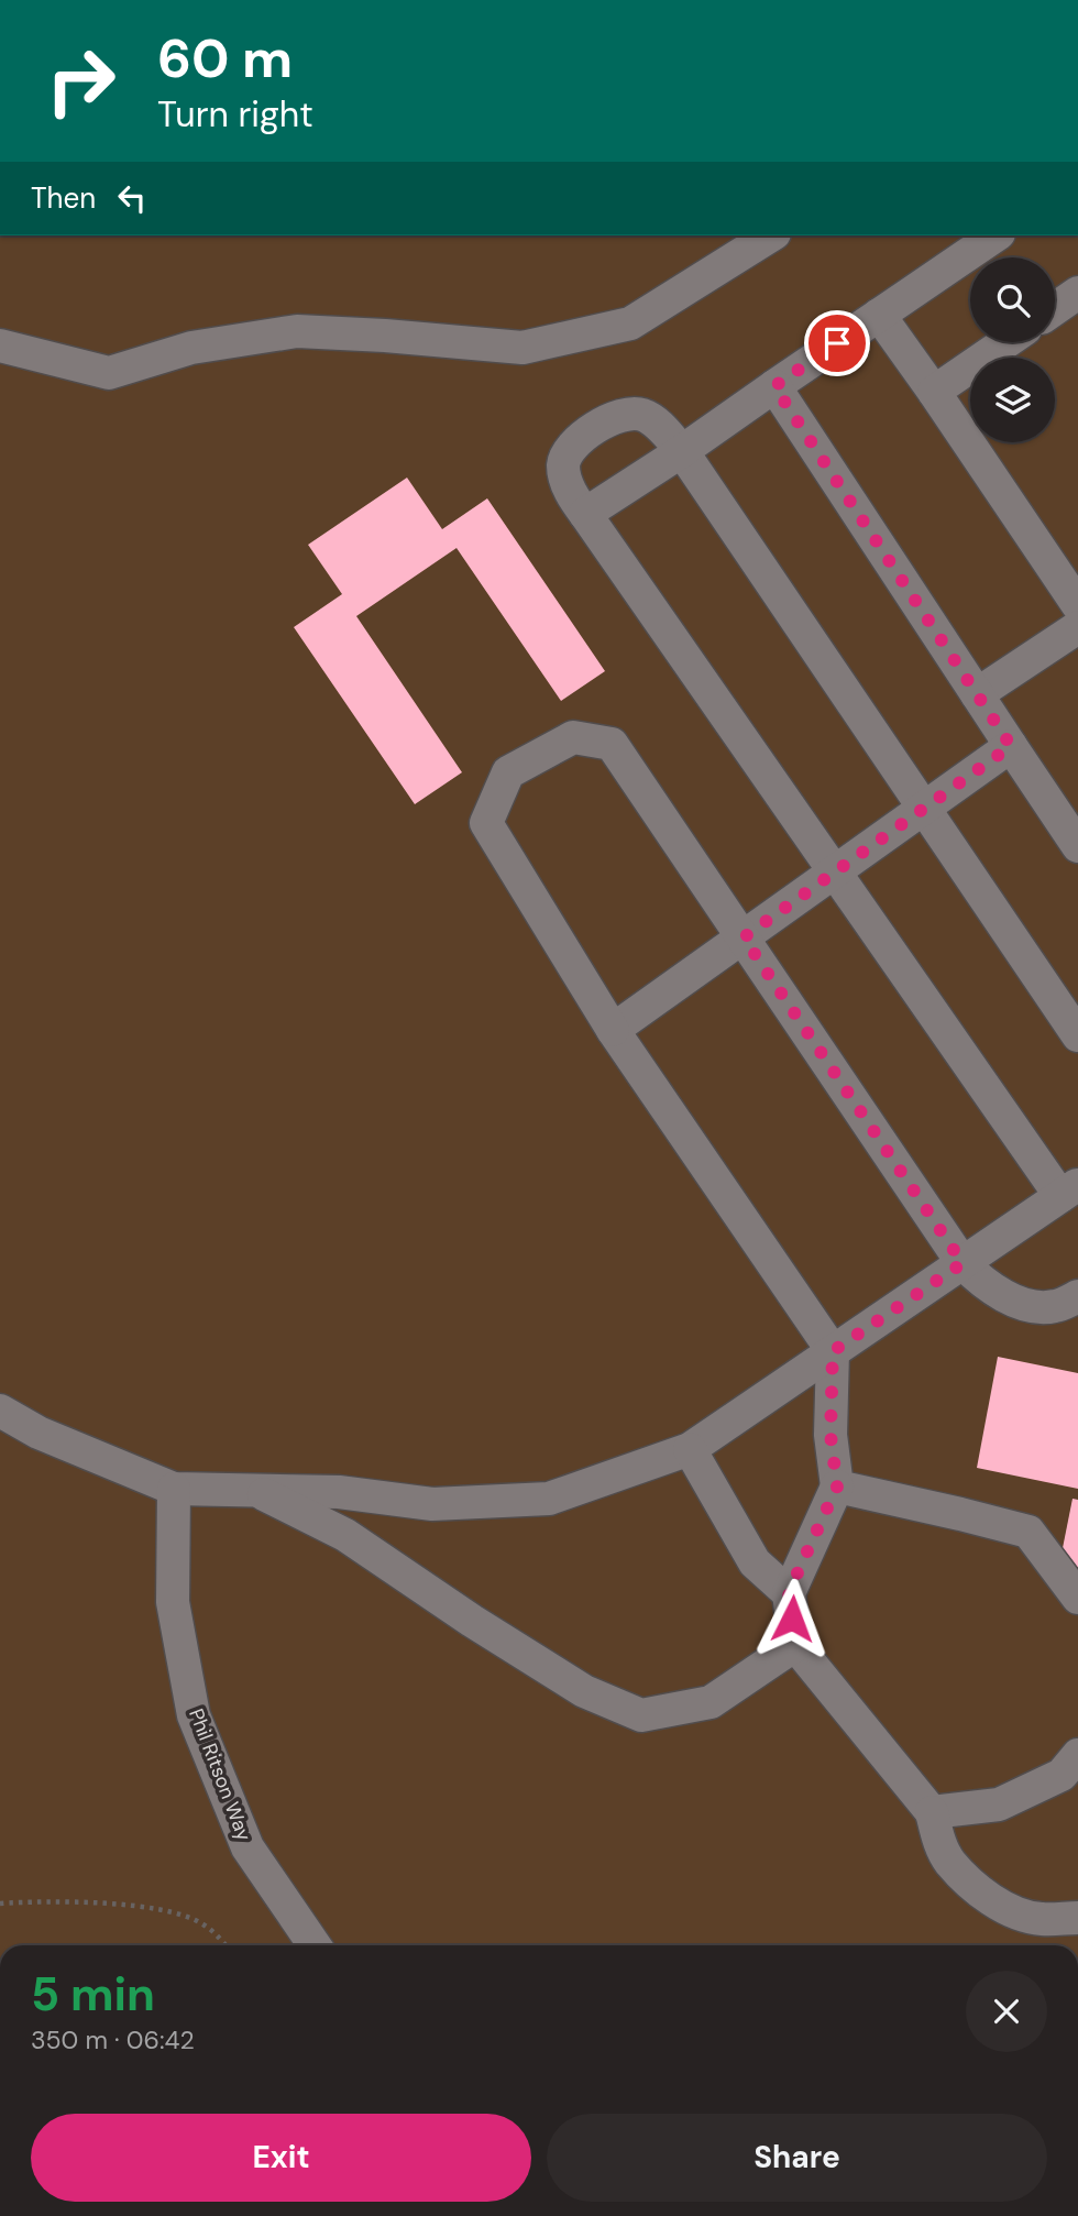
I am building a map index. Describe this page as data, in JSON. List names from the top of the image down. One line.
{"streets":{"street":["Phil Ritson Way"]},"page":{"turn":["60 m","Turn right"],"then":"Then","heading":["5 min","350 m · 06:42"],"buttons":["Exit","Share"]}}
